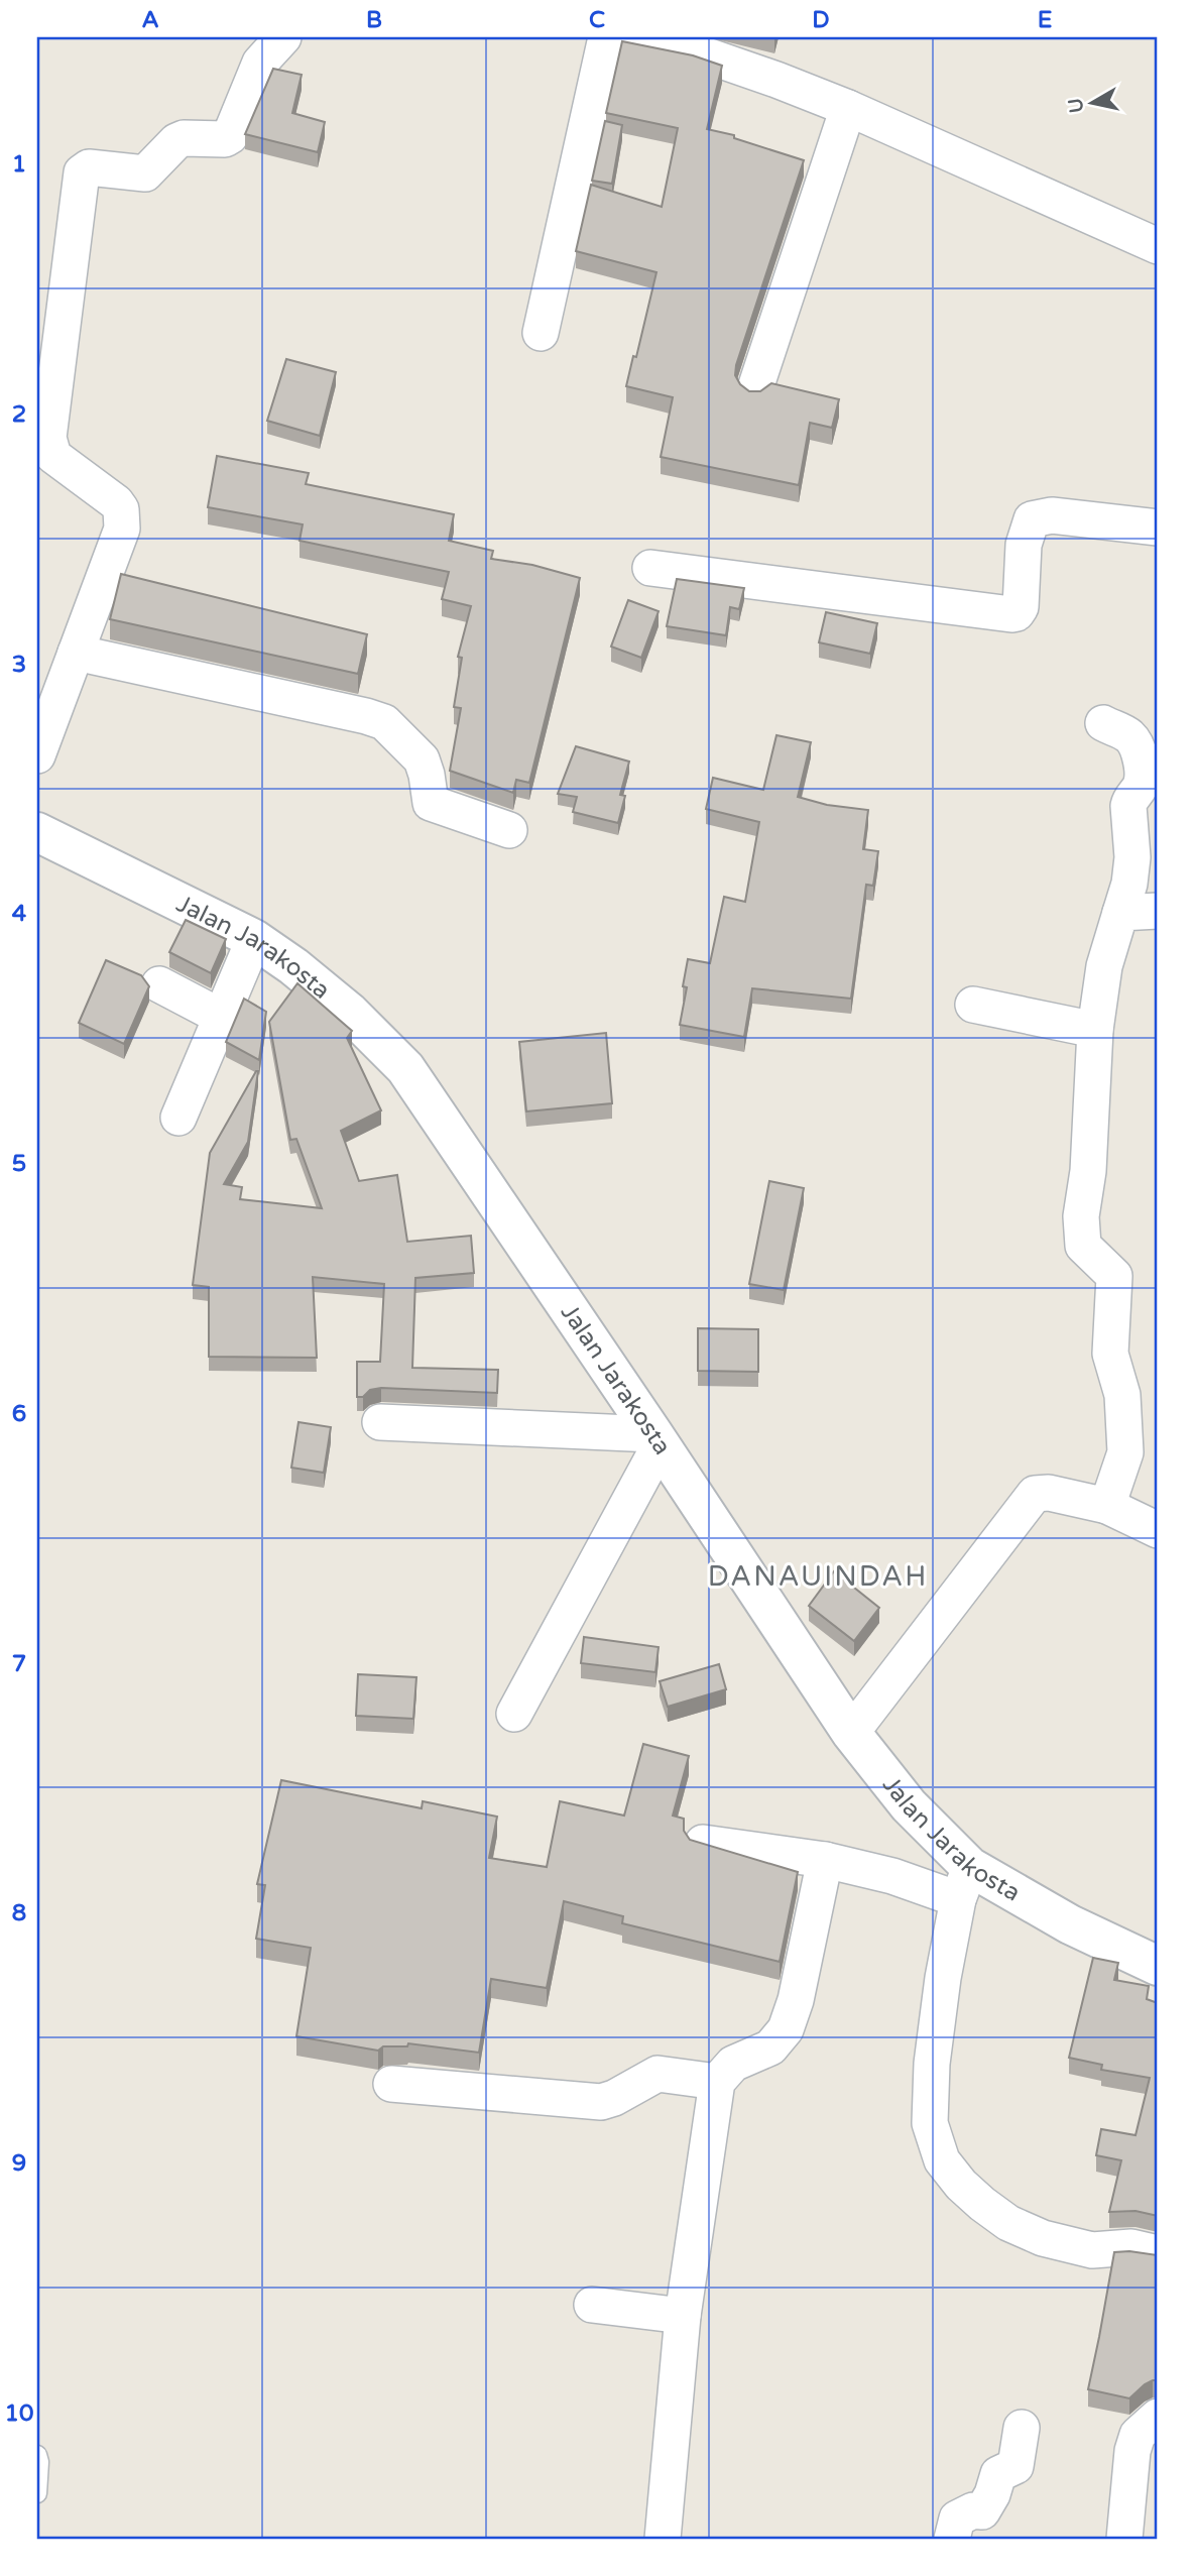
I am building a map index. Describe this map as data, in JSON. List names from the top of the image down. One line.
{"streets":{"street":["Jalan Jarakosta"]},"districts":["DANAUINDAH"],"north":"left","grid":{"columns":["A","B","C","D","E"],"rows":["1","2","3","4","5","6","7","8","9","10"]}}
